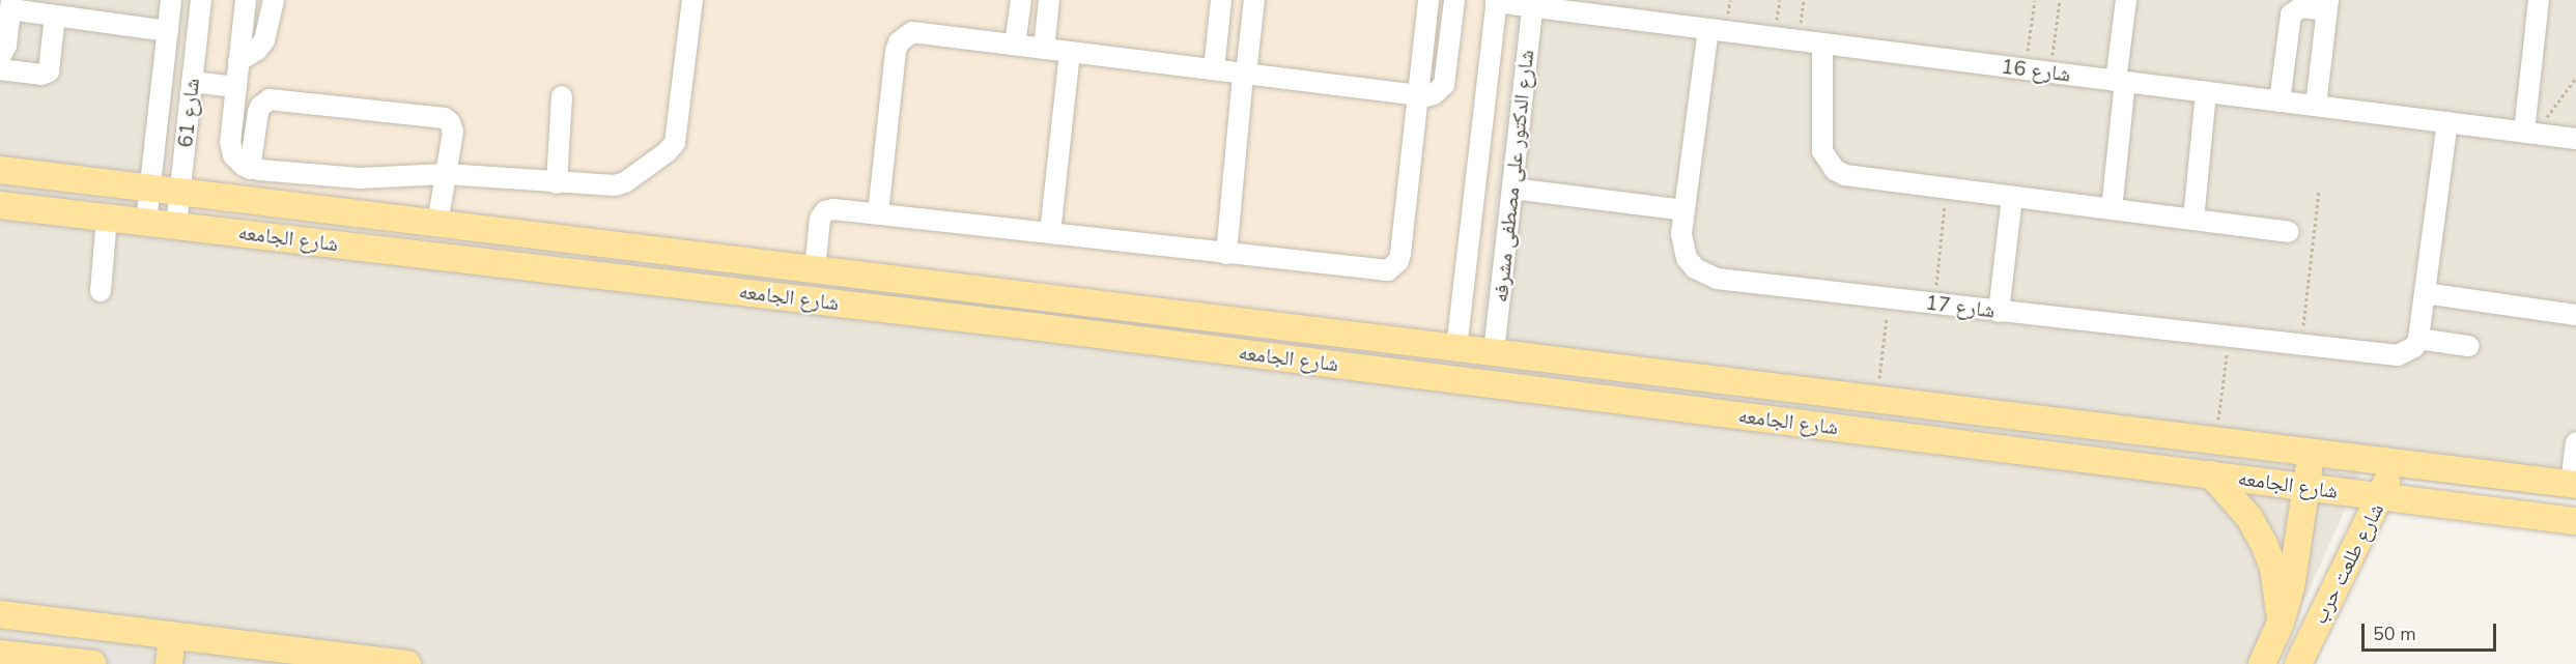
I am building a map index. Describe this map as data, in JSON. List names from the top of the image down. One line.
{"streets":{"main road":["شارع الجامعه","شارع طلعت حرب"],"street":["شارع 16","شارع 61","شارع الدكتور على مصطفى مشرفه","شارع 17"]},"crossings":[["شارع 16","شارع الدكتور على مصطفى مشرفه"],["شارع 16","شارع 17"],["شارع 61","شارع الجامعه"],["شارع الدكتور على مصطفى مشرفه","شارع الجامعه"],["شارع الجامعه","شارع طلعت حرب"]],"scale_bar":"50 m"}
